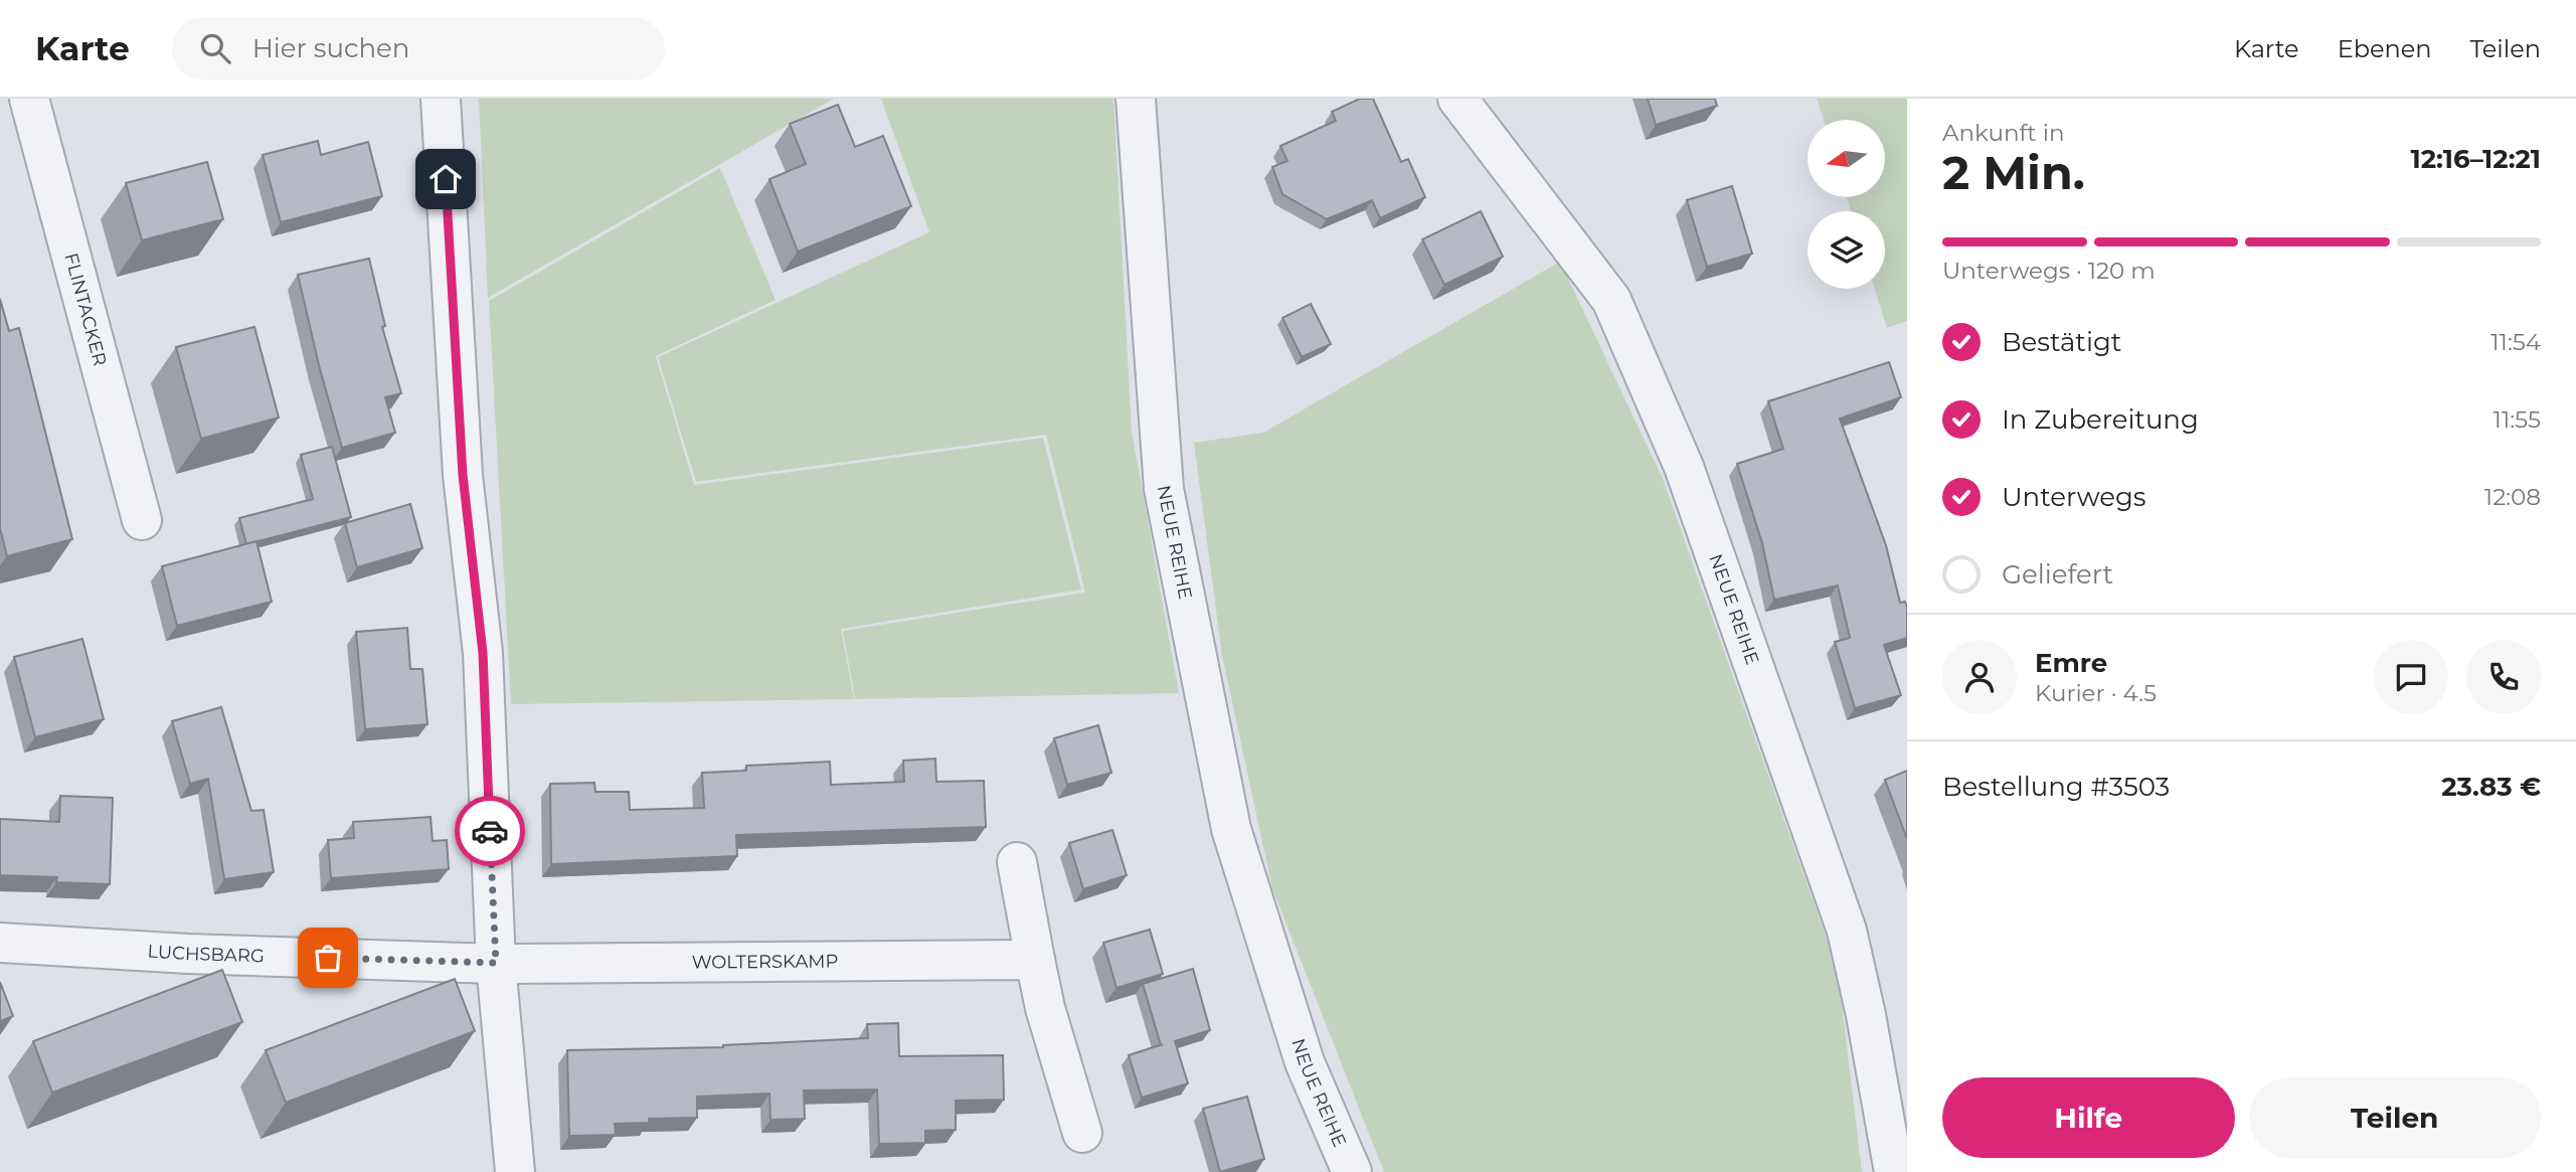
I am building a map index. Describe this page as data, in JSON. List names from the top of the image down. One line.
{"streets":{"street":["FLINTACKER","NEUE REIHE","LUCHSBARG","WOLTERSKAMP"]},"crossings":[["LUCHSBARG","WOLTERSKAMP"]],"north":"left","page":{"header":"Karte","search":"Hier suchen","nav":["Karte","Ebenen","Teilen"],"heading":["2 Min.","Ankunft in","12:16–12:21"],"panel":["Emre","Kurier · 4.5","Bestellung #3503","23.83 €"],"bar":"Unterwegs · 120 m","list":[["Bestätigt","11:54"],["In Zubereitung","11:55"],["Unterwegs","12:08"],"Geliefert"],"buttons":["Hilfe","Teilen"]}}
